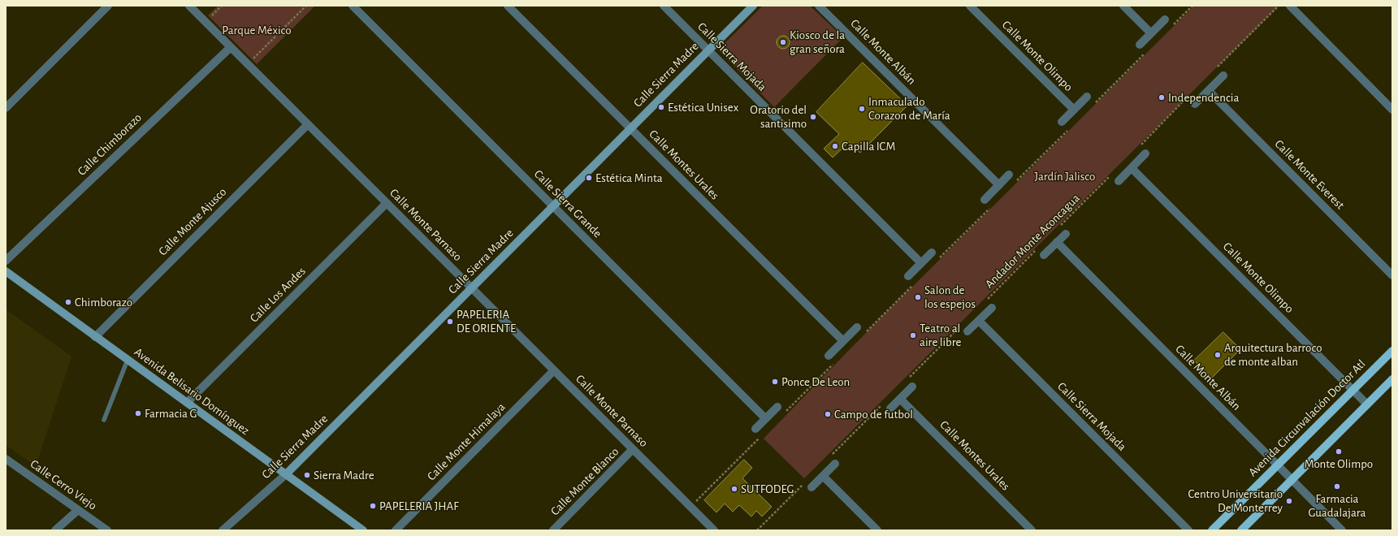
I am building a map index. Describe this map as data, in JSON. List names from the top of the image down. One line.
{"streets":{"main road":["Avenida Circunvalación Doctor Atl"],"street":["Calle Monte Albán","Calle Monte Olimpo","Calle Sierra Mojada","Calle Sierra Madre","Calle Chimborazo","Calle Montes Urales","Calle Monte Everest","Calle Sierra Grande","Calle Monte Ajusco","Calle Monte Parnaso","Calle Los Andes","Avenida Belisario Domínguez","Calle Monte Himalaya","Calle Monte Blanco","Calle Cerro Viejo"],"path":["Andador Monte Aconcagua"]},"crossings":[["Calle Monte Albán","Avenida Circunvalación Doctor Atl"],["Calle Monte Olimpo","Avenida Circunvalación Doctor Atl"],["Calle Sierra Mojada","Calle Sierra Madre"],["Calle Sierra Madre","Calle Montes Urales"],["Calle Sierra Madre","Calle Sierra Grande"],["Calle Sierra Madre","Calle Monte Parnaso"],["Calle Sierra Madre","Avenida Belisario Domínguez"],["Calle Chimborazo","Calle Monte Parnaso"],["Calle Monte Ajusco","Calle Monte Parnaso"],["Calle Monte Ajusco","Avenida Belisario Domínguez"],["Calle Monte Parnaso","Calle Los Andes"],["Calle Monte Parnaso","Calle Monte Himalaya"],["Calle Monte Parnaso","Calle Monte Blanco"],["Calle Los Andes","Avenida Belisario Domínguez"]],"parks":["Parque México","Jardín Jalisco"],"places":["Kiosco de la gran señora","Independencia","Estética Unisex","Inmaculado Corazon de María","Oratorio del santisimo","Capilla ICM","Estética Minta","Salon de los espejos","Chimborazo","PAPELERIA DE ORIENTE","Teatro al aire libre","Arquitectura barroco de monte alban","Ponce De Leon","Farmacia G","Campo de futbol","Monte Olimpo","Sierra Madre","Farmacia Guadalajara","SUTFODEG","Centro Universitario De Monterrey","PAPELERIA JHAF"]}
